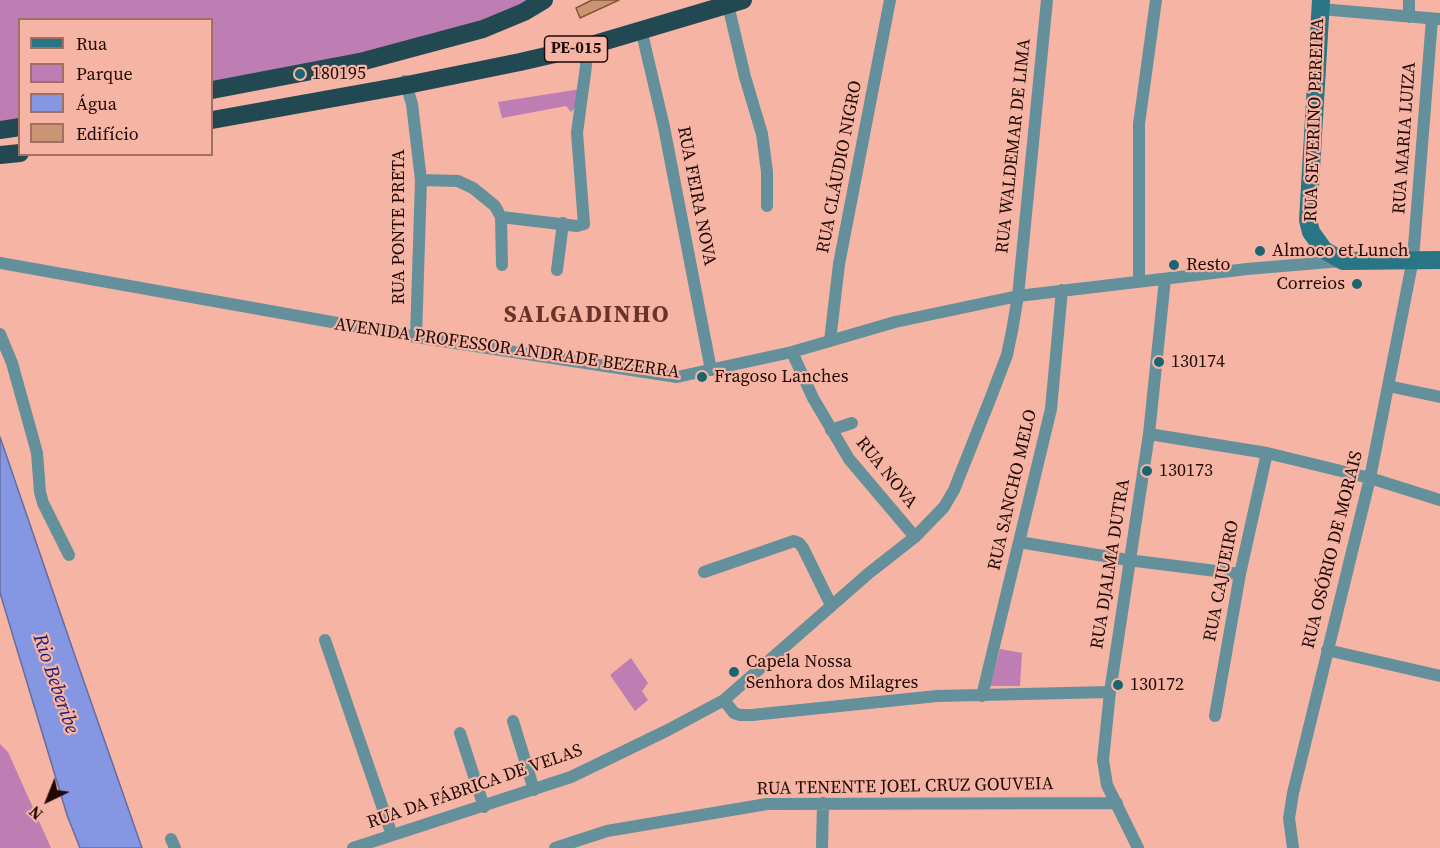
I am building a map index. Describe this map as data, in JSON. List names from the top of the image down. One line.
{"streets":{"highway":["PE-015"],"main road":["RUA SEVERINO PEREIRA","AVENIDA PROFESSOR ANDRADE BEZERRA"],"street":["RUA MARIA LUIZA","RUA WALDEMAR DE LIMA","RUA CLÁUDIO NIGRO","RUA FEIRA NOVA","RUA PONTE PRETA","RUA NOVA","RUA SANCHO MELO","RUA OSÓRIO DE MORAIS","RUA DJALMA DUTRA","RUA CAJUEIRO","RUA DA FÁBRICA DE VELAS","RUA TENENTE JOEL CRUZ GOUVEIA"]},"crossings":[["PE-015","RUA FEIRA NOVA"],["PE-015","RUA PONTE PRETA"],["RUA SEVERINO PEREIRA","AVENIDA PROFESSOR ANDRADE BEZERRA"],["RUA MARIA LUIZA","AVENIDA PROFESSOR ANDRADE BEZERRA"],["RUA MARIA LUIZA","RUA OSÓRIO DE MORAIS"],["RUA WALDEMAR DE LIMA","AVENIDA PROFESSOR ANDRADE BEZERRA"],["RUA WALDEMAR DE LIMA","RUA DA FÁBRICA DE VELAS"],["RUA CLÁUDIO NIGRO","AVENIDA PROFESSOR ANDRADE BEZERRA"],["RUA FEIRA NOVA","AVENIDA PROFESSOR ANDRADE BEZERRA"],["RUA PONTE PRETA","AVENIDA PROFESSOR ANDRADE BEZERRA"],["AVENIDA PROFESSOR ANDRADE BEZERRA","RUA NOVA"],["AVENIDA PROFESSOR ANDRADE BEZERRA","RUA SANCHO MELO"],["AVENIDA PROFESSOR ANDRADE BEZERRA","RUA OSÓRIO DE MORAIS"],["AVENIDA PROFESSOR ANDRADE BEZERRA","RUA DJALMA DUTRA"],["AVENIDA PROFESSOR ANDRADE BEZERRA","RUA DA FÁBRICA DE VELAS"],["RUA NOVA","RUA DA FÁBRICA DE VELAS"],["RUA DJALMA DUTRA","RUA TENENTE JOEL CRUZ GOUVEIA"]],"districts":["SALGADINHO"],"water":["Rio Beberibe"],"places":["180195","Almoco et Lunch","Resto","Correios","130174","Fragoso Lanches","130173","Capela Nossa Senhora dos Milagres","130172"],"legend":["Rua","Parque","Água","Edifício"],"north":"bottom left"}
